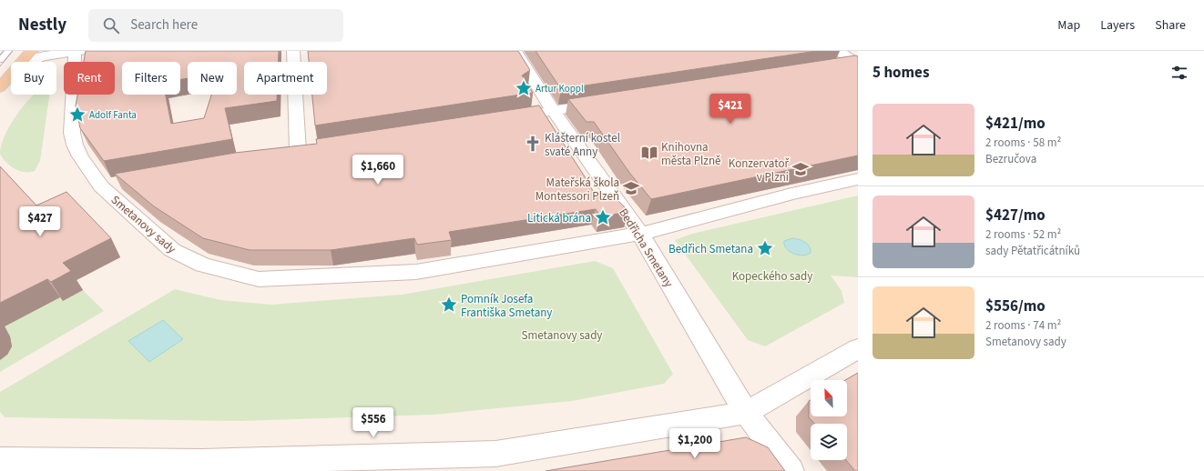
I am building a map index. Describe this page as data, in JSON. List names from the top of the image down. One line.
{"streets":{"street":["Smetanovy sady","Bedřicha Smetany"]},"crossings":[["Smetanovy sady","Bedřicha Smetany"]],"parks":["Kopeckého sady","Smetanovy sady"],"places":{"place":["Artur Koppl","Adolf Fanta","Litická brána","Bedřich Smetana","Pomník Josefa Františka Smetany"],"church":["Klášterní kostel svaté Anny"],"library":["Knihovna města Plzně"],"school or university":["Konzervatoř v Plzni","Mateřská škola Montessori Plzeň"]},"north":"top left","page":{"header":"Nestly","search":"Search here","nav":["Map","Layers","Share"],"heading":"5 homes","chip":["Buy","Rent","Filters","New","Apartment"],"price":["$421","$1,660","$427","$556","$1,200"],"list":[{"name":"$421/mo","note":"2 rooms · 58 m² · Bezručova"},{"name":"$427/mo","note":"2 rooms · 52 m² · sady Pětatřicátníků"},{"name":"$556/mo","note":"2 rooms · 74 m² · Smetanovy sady"}]}}
